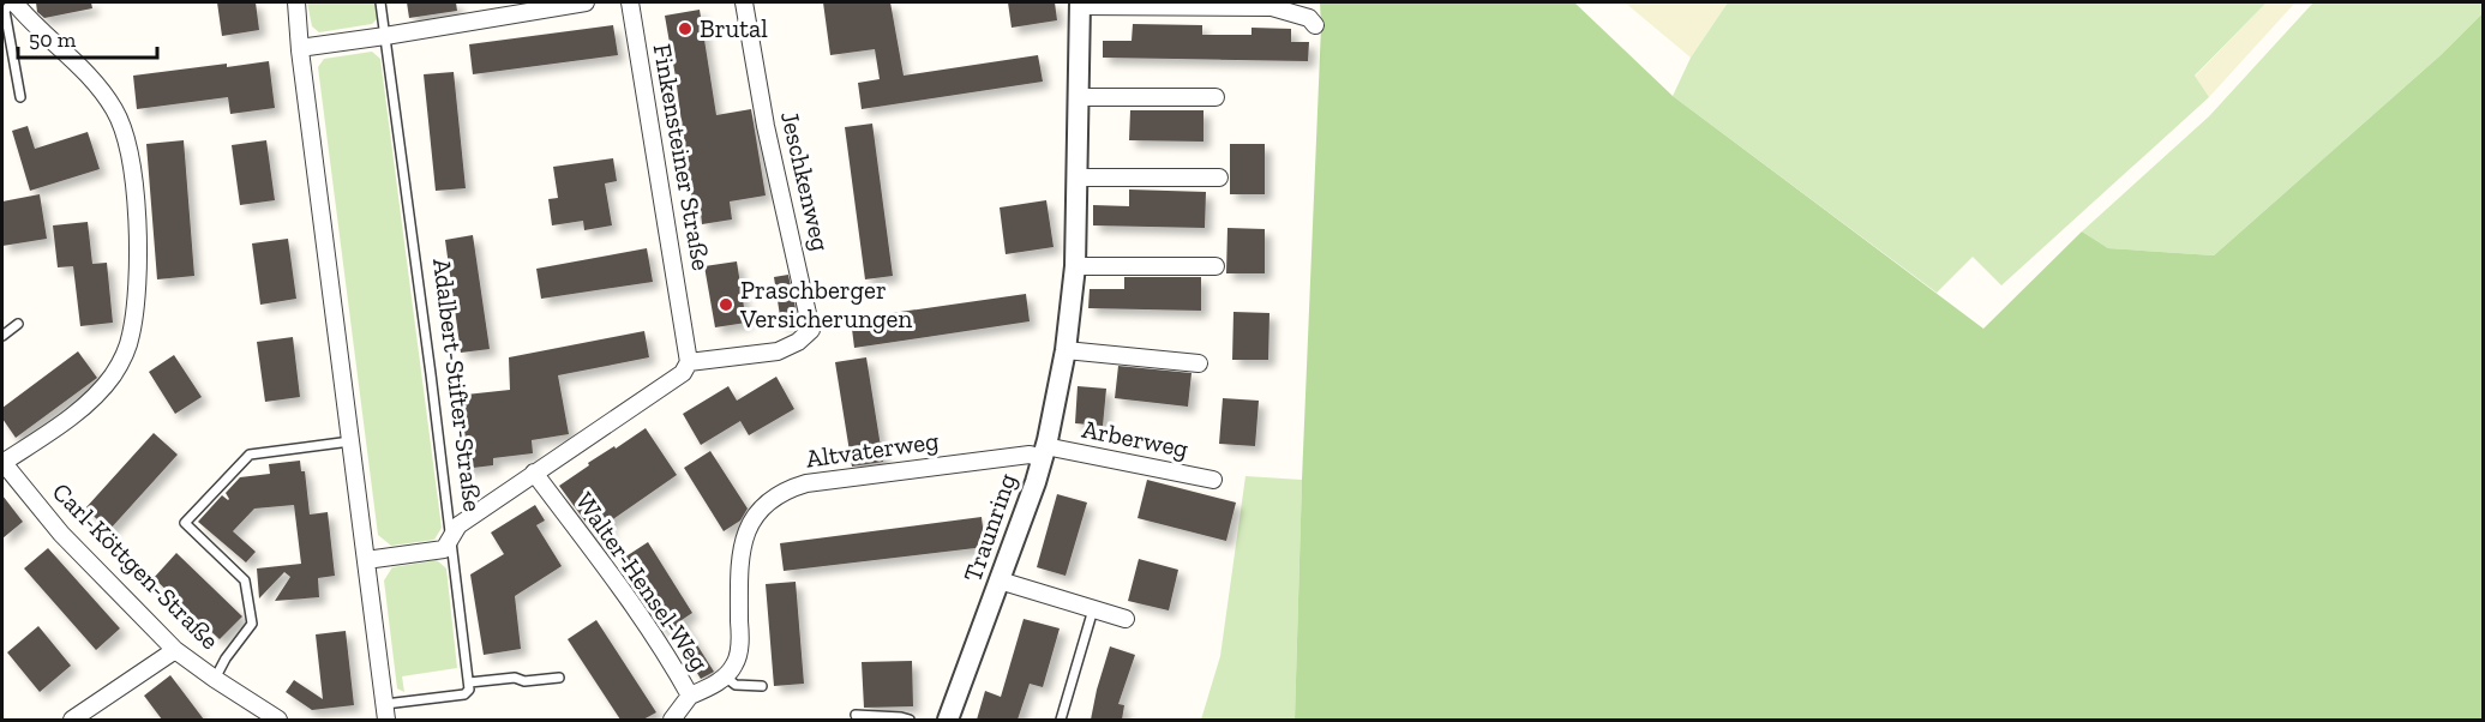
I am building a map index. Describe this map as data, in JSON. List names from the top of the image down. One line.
{"streets":{"street":["Finkensteiner Straße","Jeschkenweg","Arberweg","Altvaterweg","Traunring","Carl-Köttgen-Straße","Walter-Hensel-Weg"],"lane":["Adalbert-Stifter-Straße"]},"crossings":[["Finkensteiner Straße","Jeschkenweg"],["Arberweg","Altvaterweg"],["Arberweg","Traunring"],["Altvaterweg","Traunring"]],"places":["Brutal","Praschberger Versicherungen"],"scale_bar":"50 m"}
